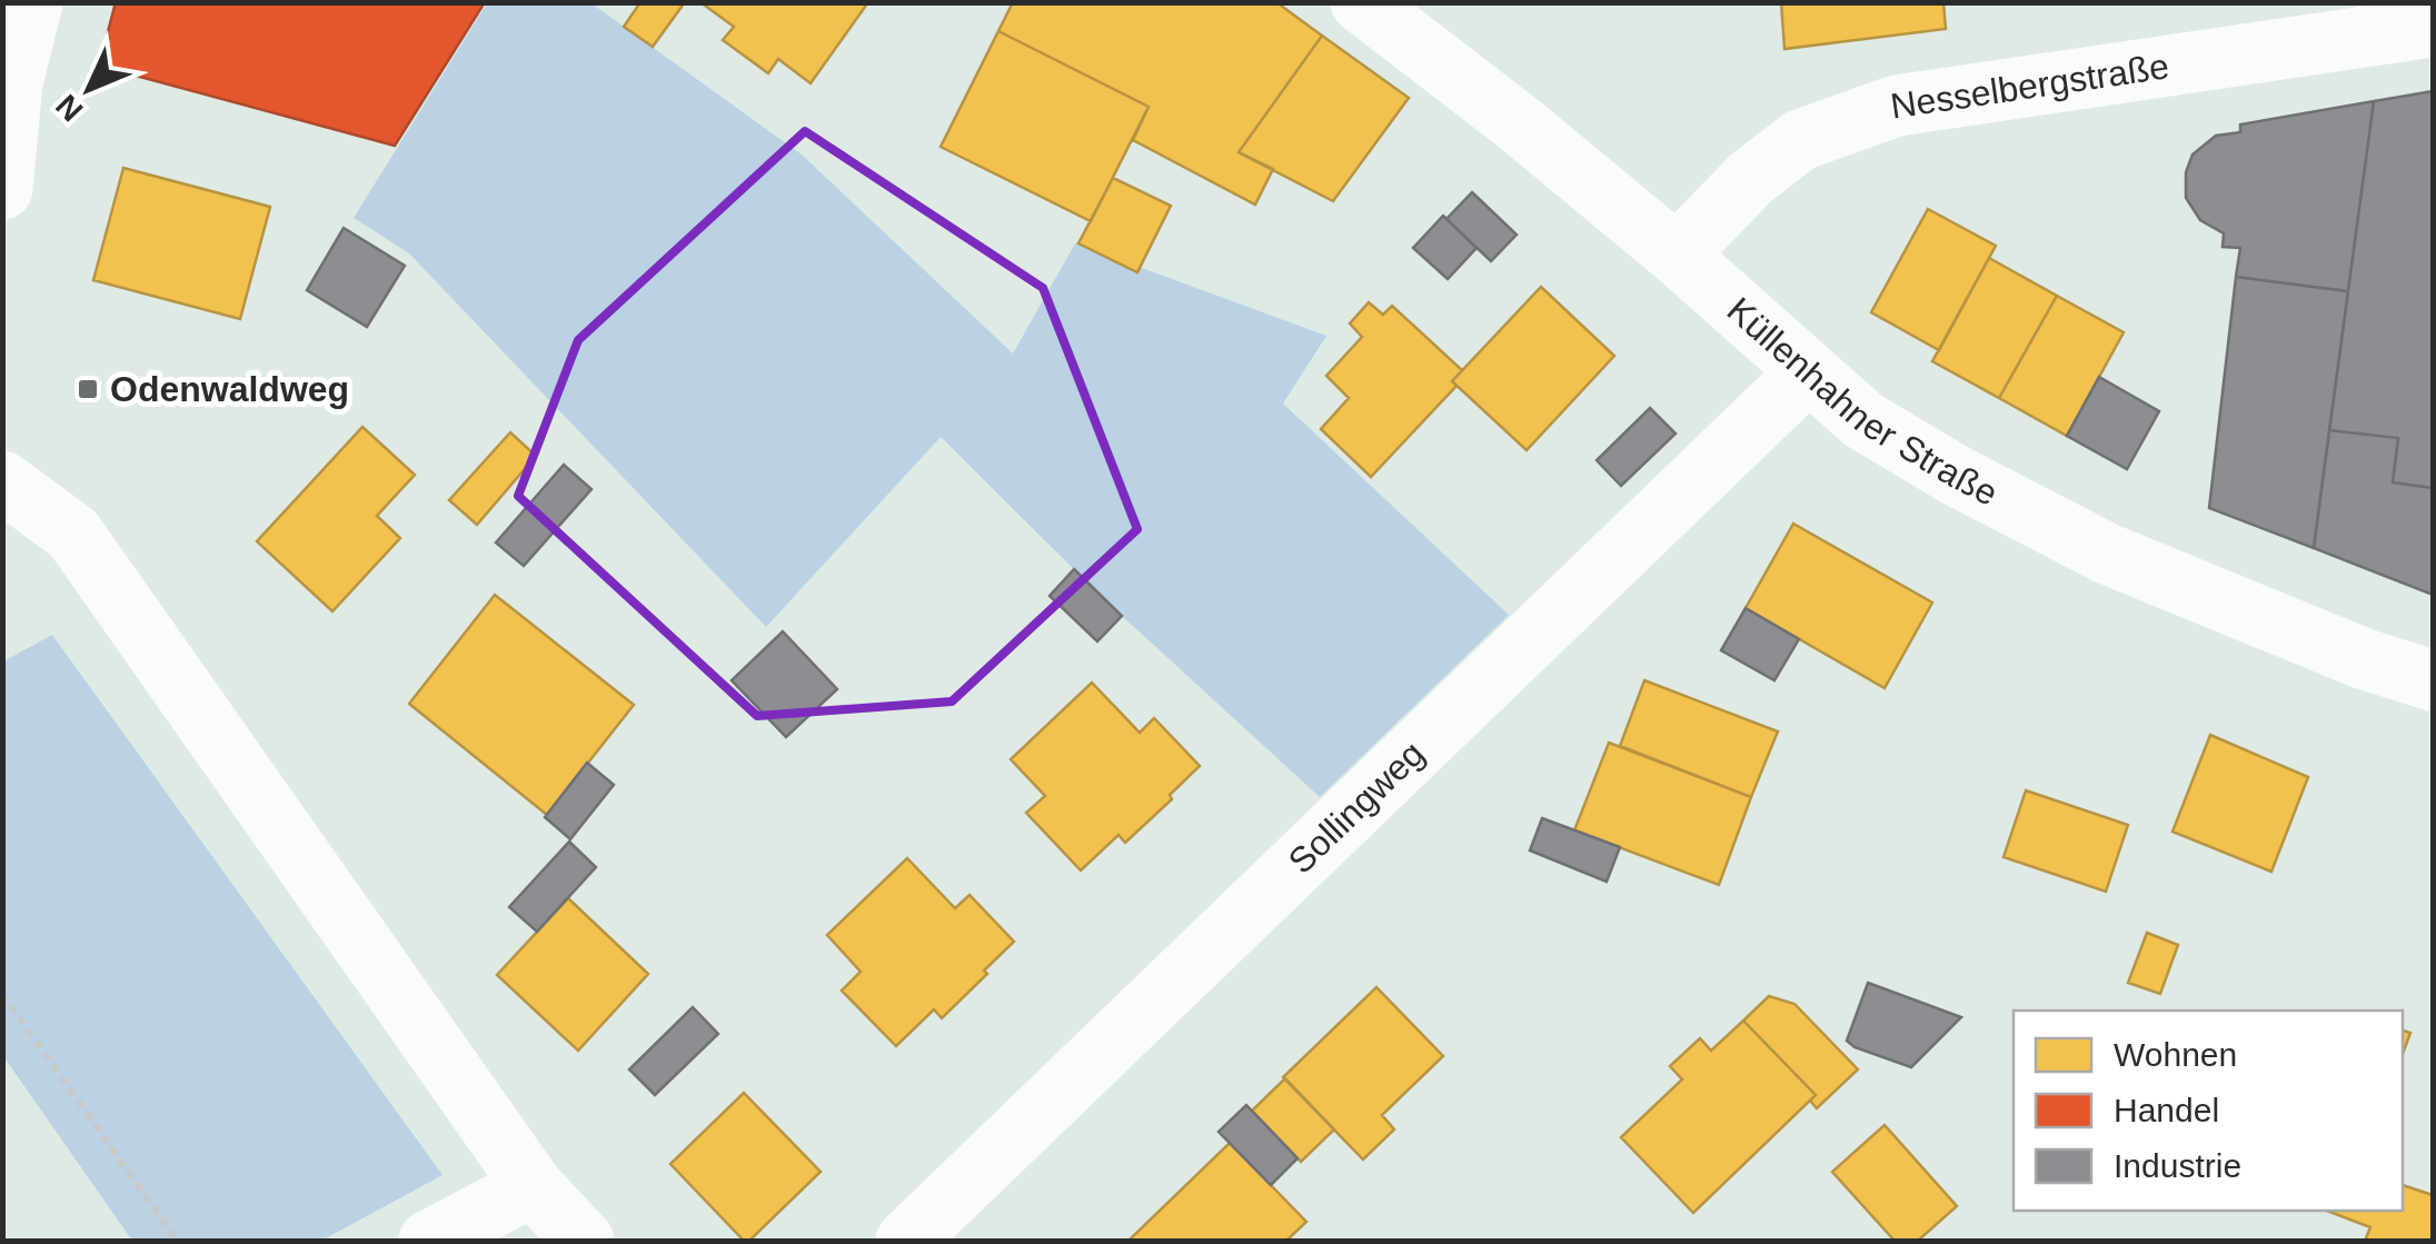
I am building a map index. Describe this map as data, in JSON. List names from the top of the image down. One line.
{"streets":{"street":["Nesselbergstraße","Küllenhahner Straße","Sollingweg"]},"crossings":[["Nesselbergstraße","Küllenhahner Straße"],["Küllenhahner Straße","Sollingweg"]],"places":{"transit":["Odenwaldweg"]},"legend":["Wohnen","Handel","Industrie"],"north":"bottom left"}
